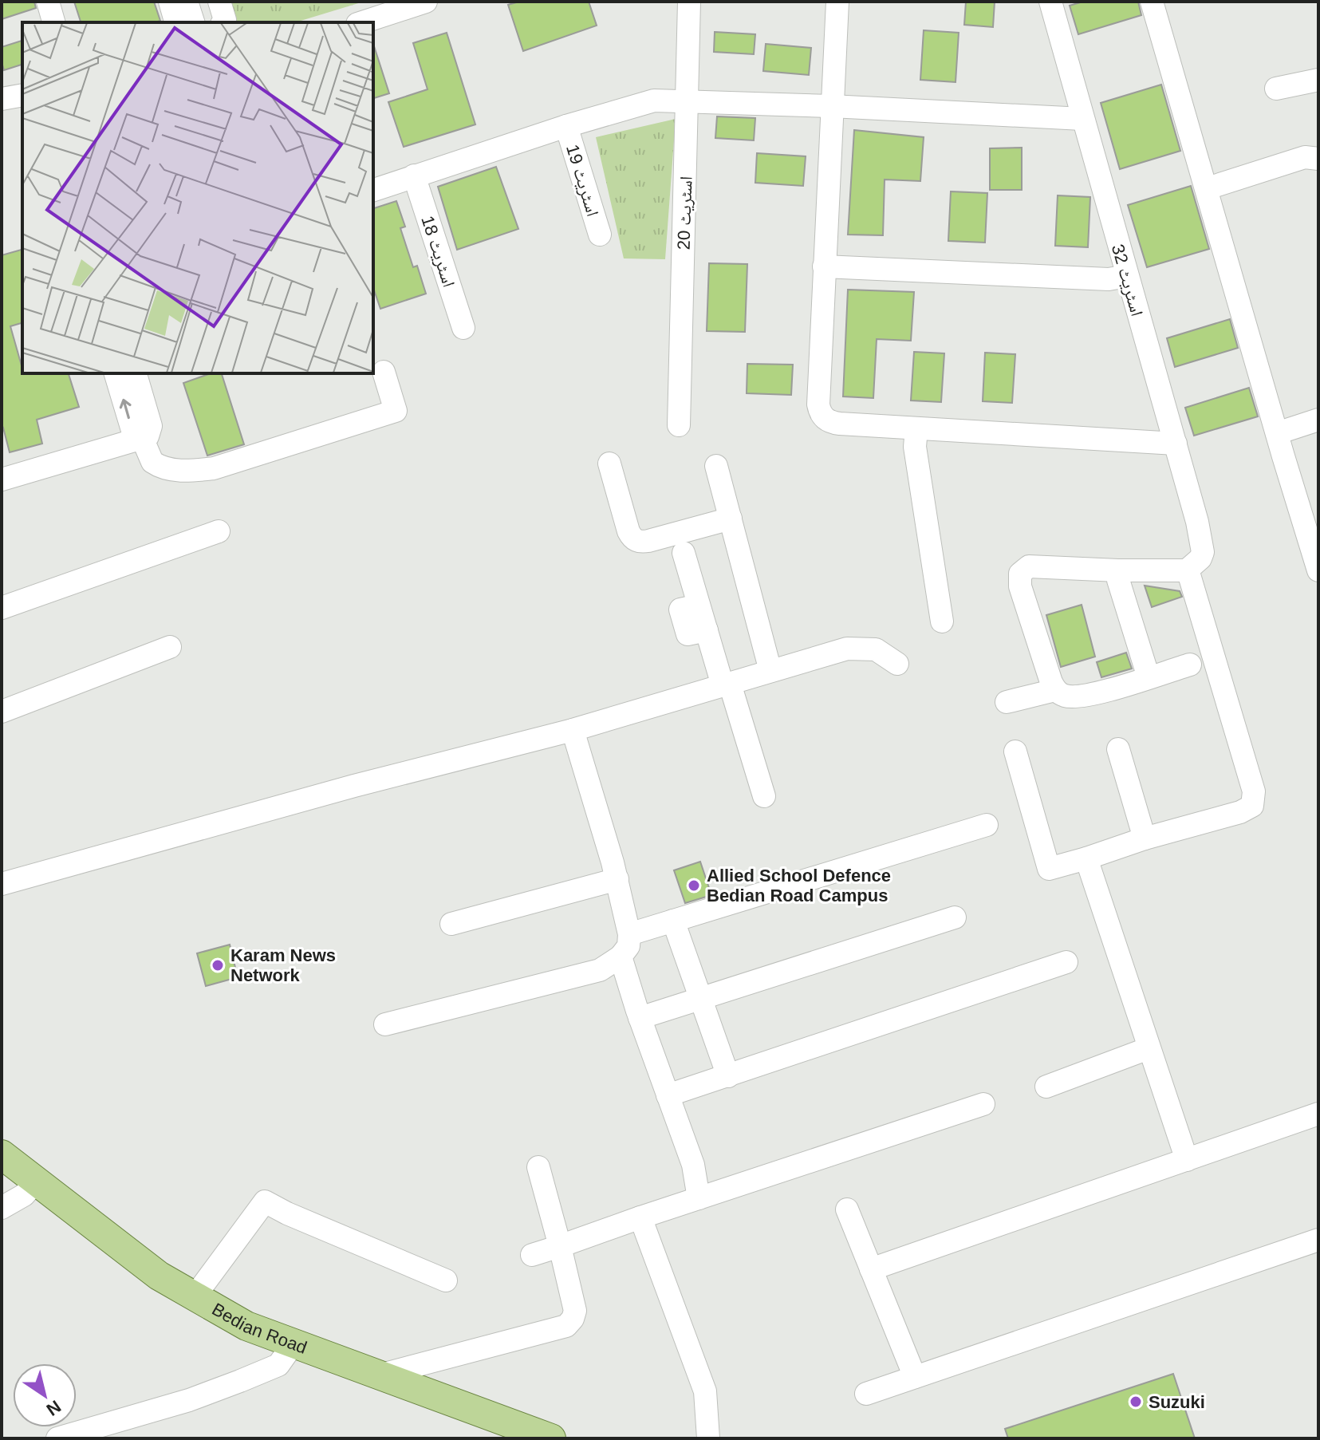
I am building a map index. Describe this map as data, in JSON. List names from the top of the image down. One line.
{"streets":{"main road":["Bedian Road"],"street":["اسٹریٹ 19","اسٹریٹ 20","اسٹریٹ 18","اسٹریٹ 32"]},"places":["Allied School Defence Bedian Road Campus","Karam News Network","Suzuki"],"north":"bottom right"}
